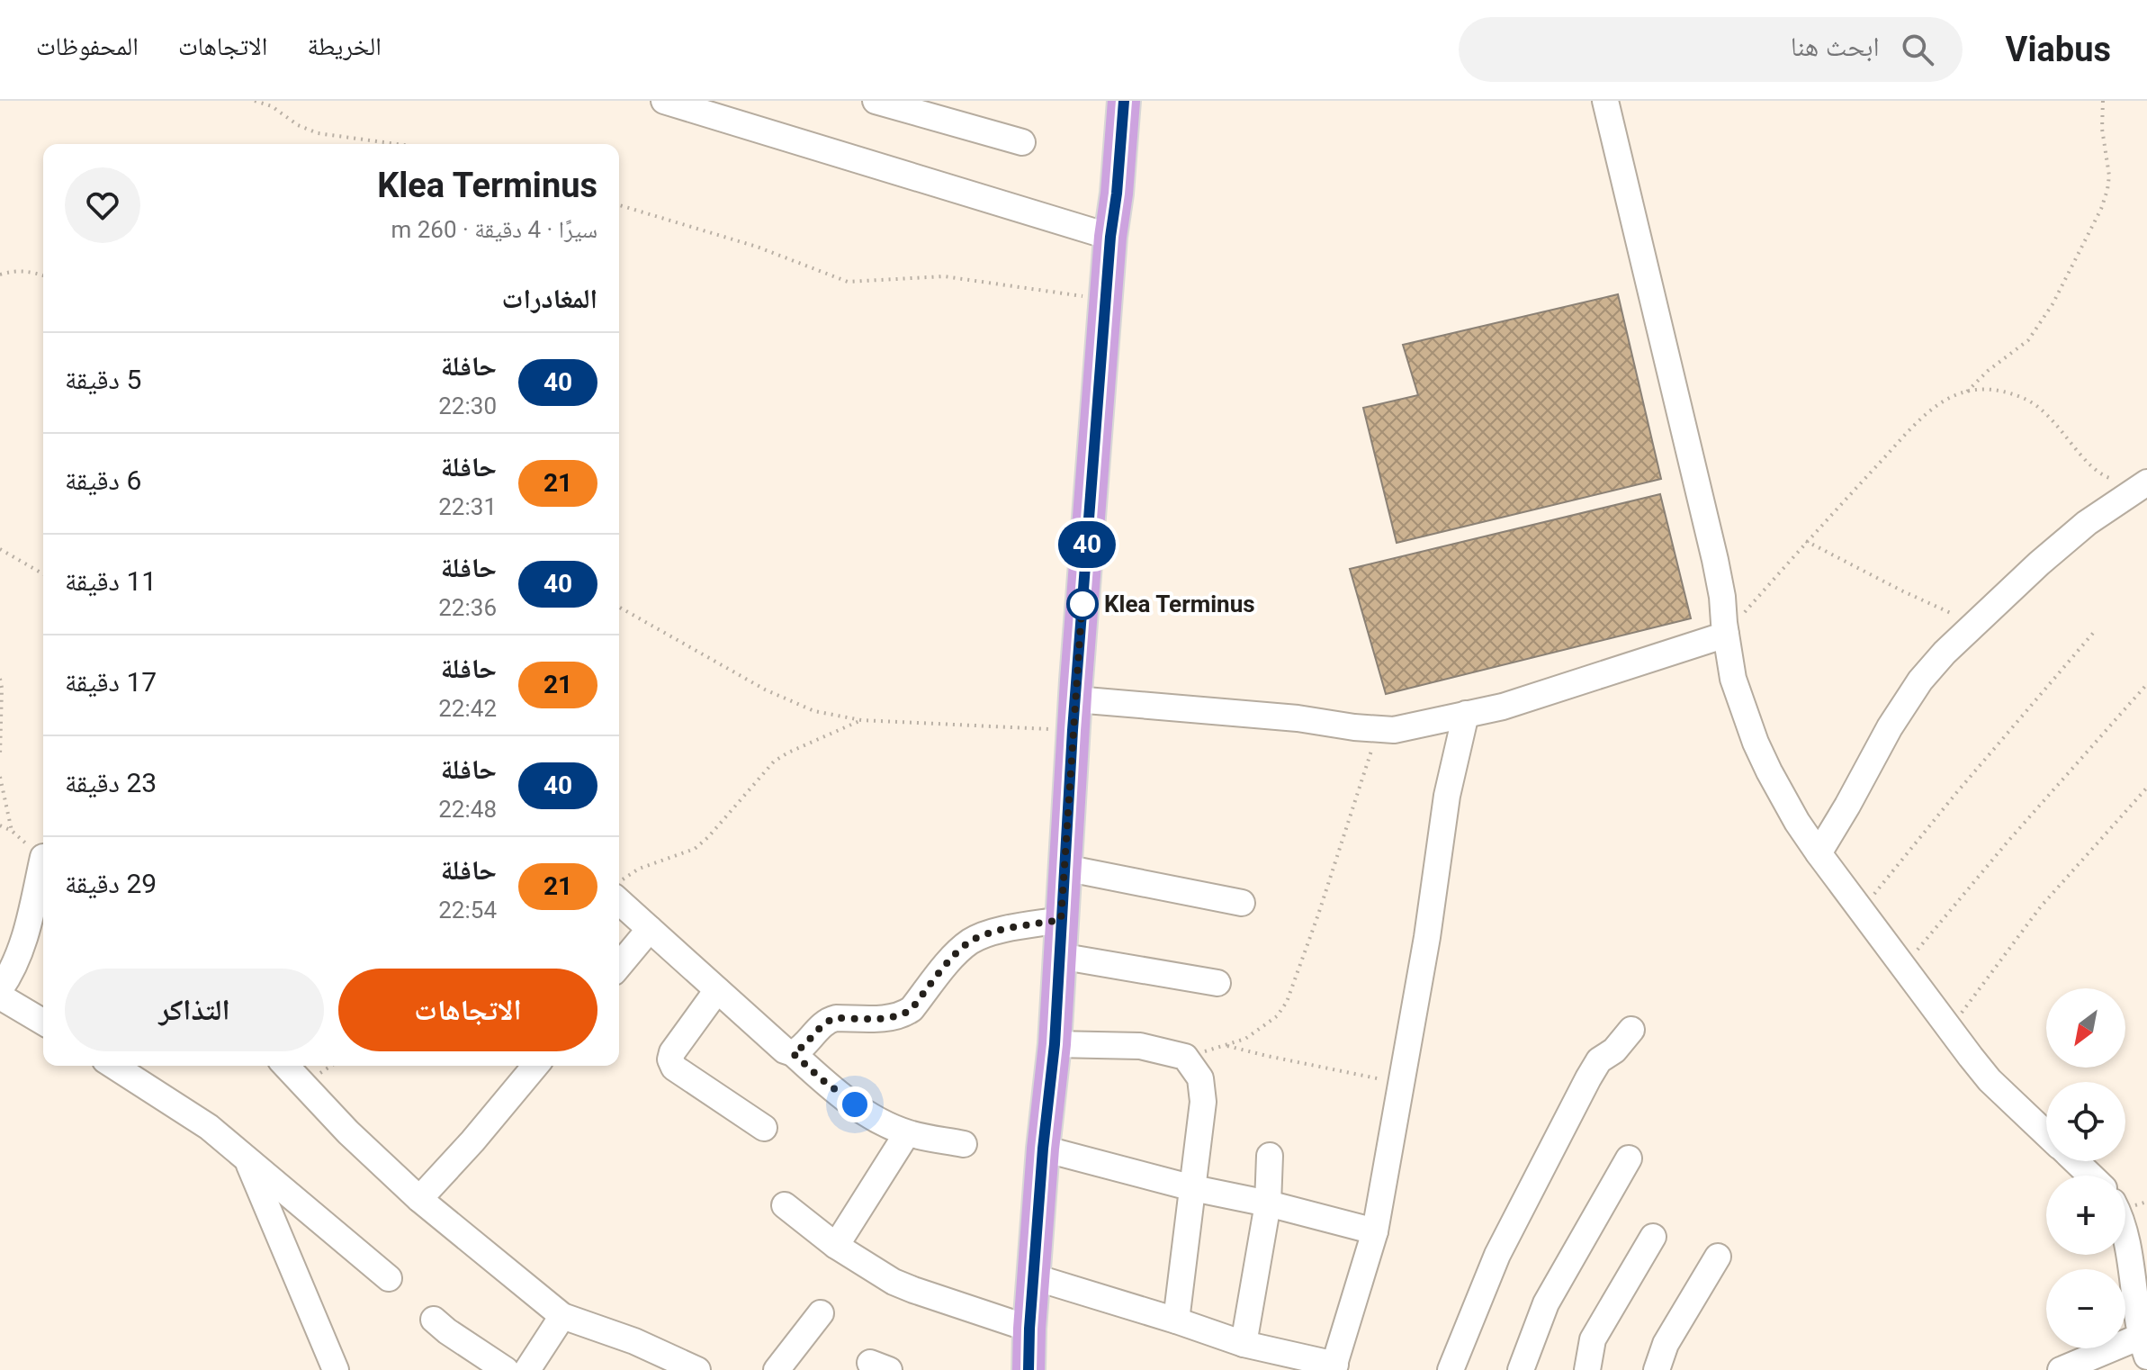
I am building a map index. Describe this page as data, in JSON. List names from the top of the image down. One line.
{"places":["Klea Terminus"],"lines":["bus line 40"],"north":"bottom left","page":{"header":"Viabus","search":"ابحث هنا","nav":["الخريطة","الاتجاهات","المحفوظات"],"on_map":"40","heading":[["Klea Terminus","سيرًا · 4 دقيقة · 260 m"],"المغادرات"],"list":[{"mark":"40","name":"حافلة","note":"22:30","value":"5 دقيقة"},{"mark":"21","name":"حافلة","note":"22:31","value":"6 دقيقة"},{"mark":"40","name":"حافلة","note":"22:36","value":"11 دقيقة"},{"mark":"21","name":"حافلة","note":"22:42","value":"17 دقيقة"},{"mark":"40","name":"حافلة","note":"22:48","value":"23 دقيقة"},{"mark":"21","name":"حافلة","note":"22:54","value":"29 دقيقة"}],"buttons":["الاتجاهات","التذاكر"],"map_buttons":["+","−"]}}
